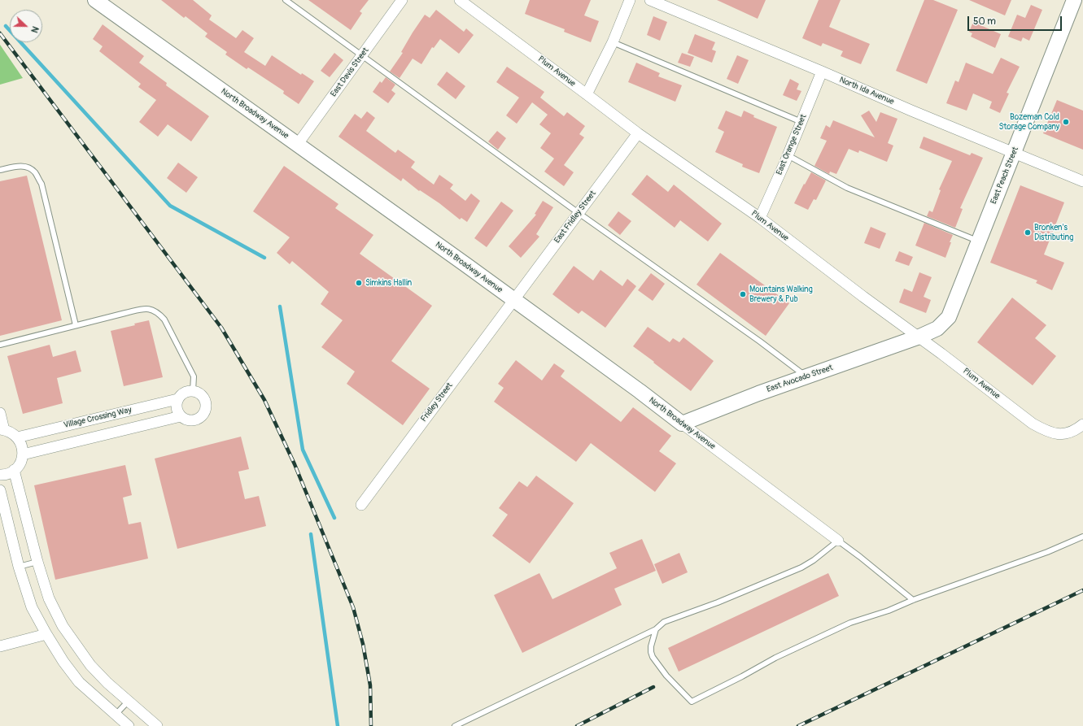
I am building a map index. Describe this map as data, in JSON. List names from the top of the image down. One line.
{"streets":{"street":["Plum Avenue","East Davis Street","North Ida Avenue","North Broadway Avenue","East Orange Street","East Peach Street","East Fridley Street","East Avocado Street","Fridley Street","Village Crossing Way"]},"crossings":[["Plum Avenue","East Orange Street"],["Plum Avenue","East Peach Street"],["Plum Avenue","East Fridley Street"],["Plum Avenue","East Avocado Street"],["East Davis Street","North Broadway Avenue"],["North Ida Avenue","East Orange Street"],["North Ida Avenue","East Peach Street"],["North Broadway Avenue","East Fridley Street"],["North Broadway Avenue","East Avocado Street"],["North Broadway Avenue","Fridley Street"],["East Peach Street","East Avocado Street"],["East Fridley Street","Fridley Street"]],"places":["Bozeman Cold Storage Company","Bronken's Distributing","Simkins Hallin","Mountains Walking Brewery & Pub"],"scale_bar":"50 m","north":"right"}
